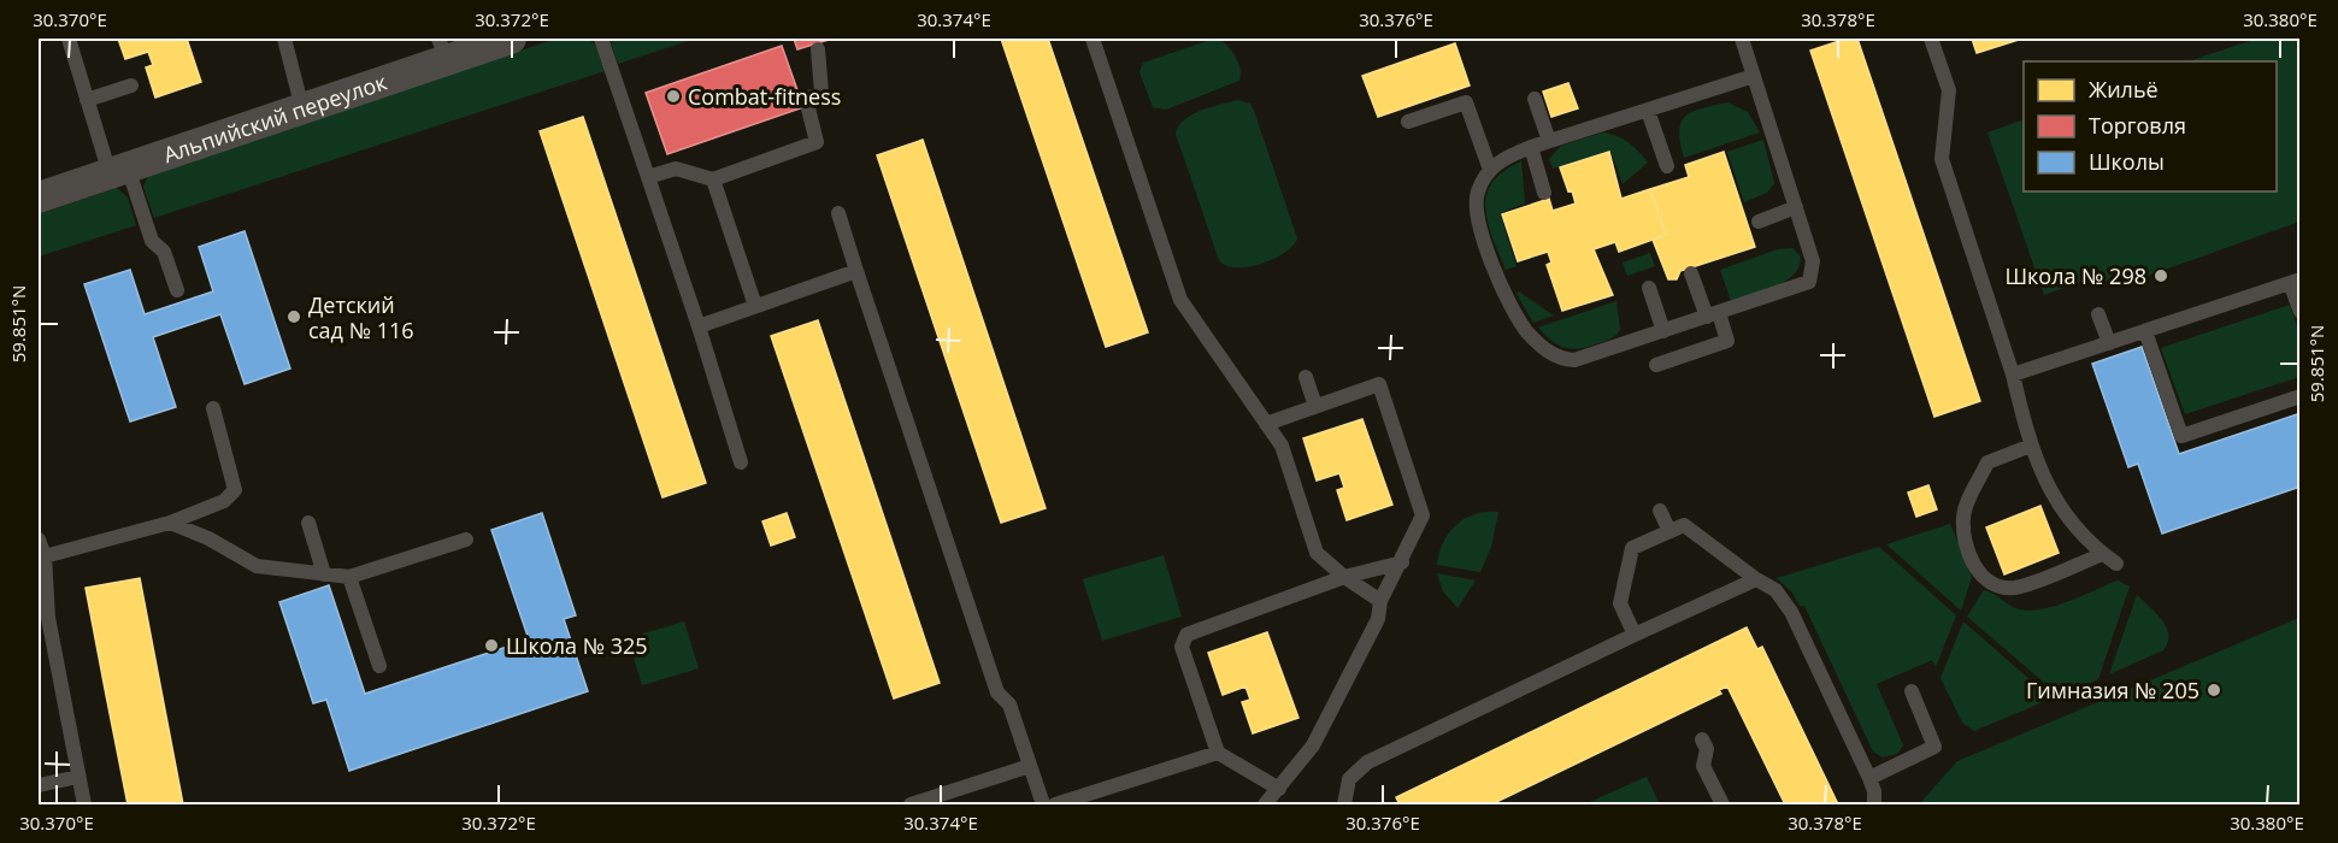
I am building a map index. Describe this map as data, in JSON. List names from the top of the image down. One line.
{"streets":{"street":["Альпийский переулок"]},"places":["Combat-fitness","Школа № 298","Детский сад № 116","Школа № 325","Гимназия № 205"],"legend":["Жильё","Торговля","Школы"],"coordinates":["30.370°E","30.372°E","30.374°E","30.376°E","30.378°E","30.380°E","59.851°N"]}
